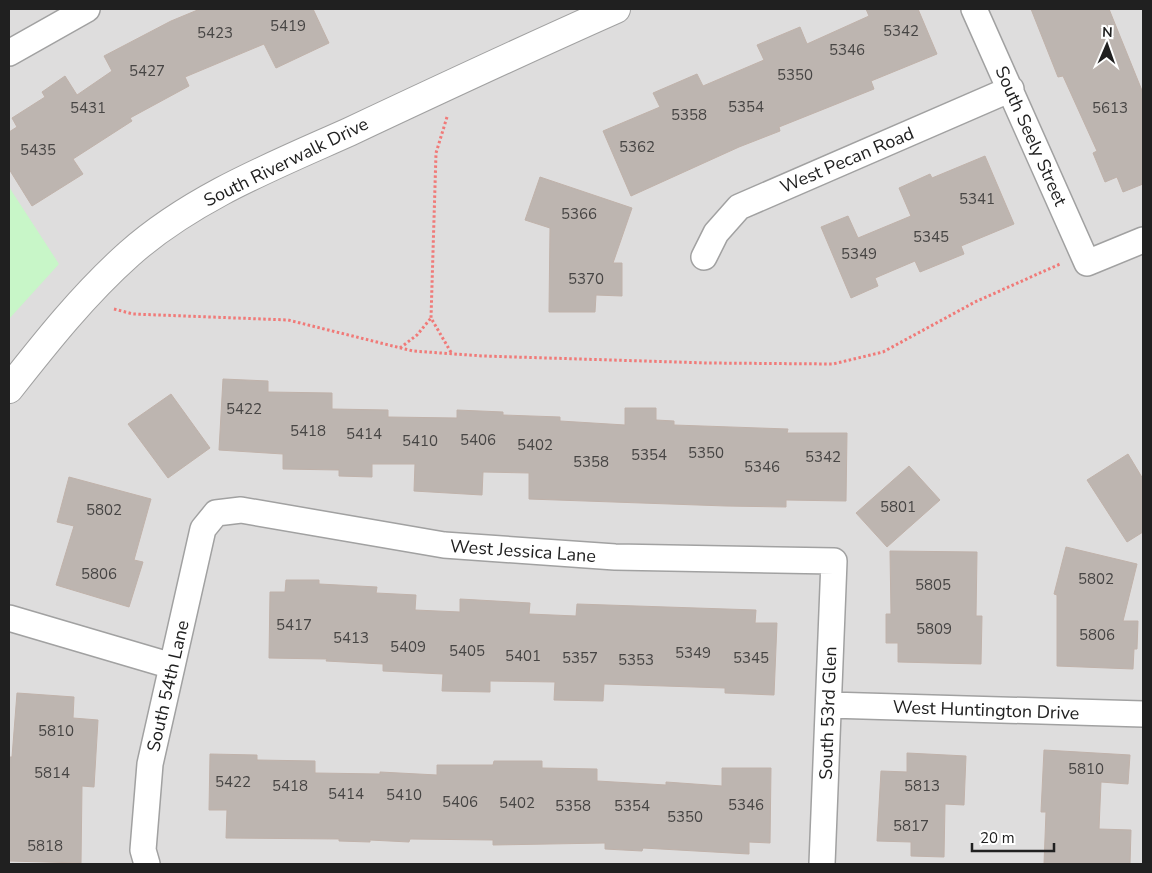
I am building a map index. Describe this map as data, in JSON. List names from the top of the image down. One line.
{"streets":{"street":["South Seely Street","West Pecan Road","South Riverwalk Drive","West Jessica Lane","South 54th Lane","West Huntington Drive","South 53rd Glen"]},"crossings":[["South Seely Street","West Pecan Road"],["West Jessica Lane","South 54th Lane"],["West Jessica Lane","South 53rd Glen"],["West Huntington Drive","South 53rd Glen"]],"house_numbers":["5419","5342","5423","5346","5427","5350","5354","5431","5613","5358","5362","5435","5341","5366","5345","5349","5370","5422","5418","5414","5406","5410","5402","5350","5354","5342","5358","5346","5801","5802","5806","5802","5805","5417","5809","5806","5413","5409","5405","5349","5401","5357","5345","5353","5810","5810","5814","5422","5418","5813","5414","5410","5406","5402","5346","5358","5354","5350","5817","5818"],"scale_bar":"20 m","north":"top"}
